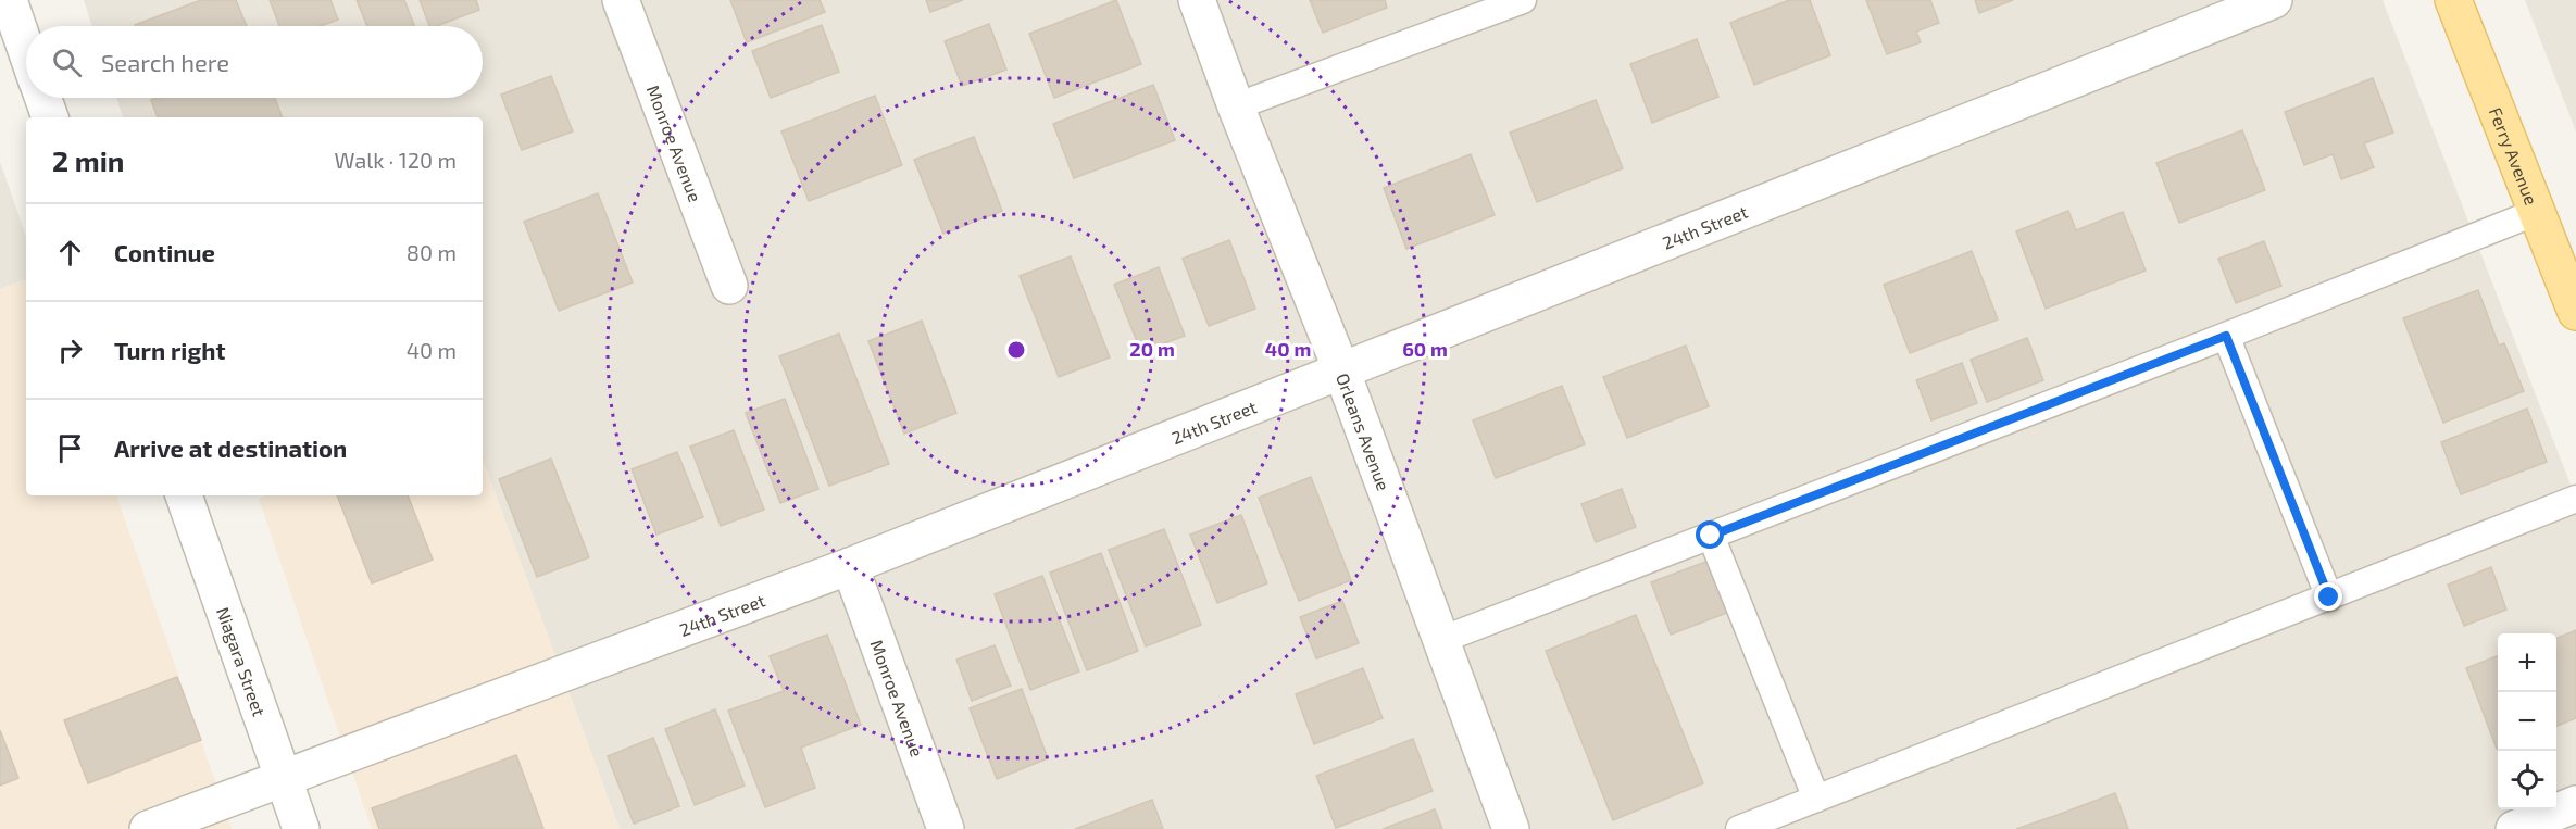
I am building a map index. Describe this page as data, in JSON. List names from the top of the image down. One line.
{"streets":{"main road":["Ferry Avenue"],"street":["Monroe Avenue","24th Street","Orleans Avenue","Niagara Street"]},"crossings":[["Monroe Avenue","24th Street"],["24th Street","Orleans Avenue"],["24th Street","Niagara Street"]],"page":{"search":"Search here","heading":["2 min","Walk · 120 m"],"list":[["Continue","80 m"],["Turn right","40 m"],"Arrive at destination"],"map_buttons":["+","−"]},"rings":["20 m","40 m","60 m"]}
